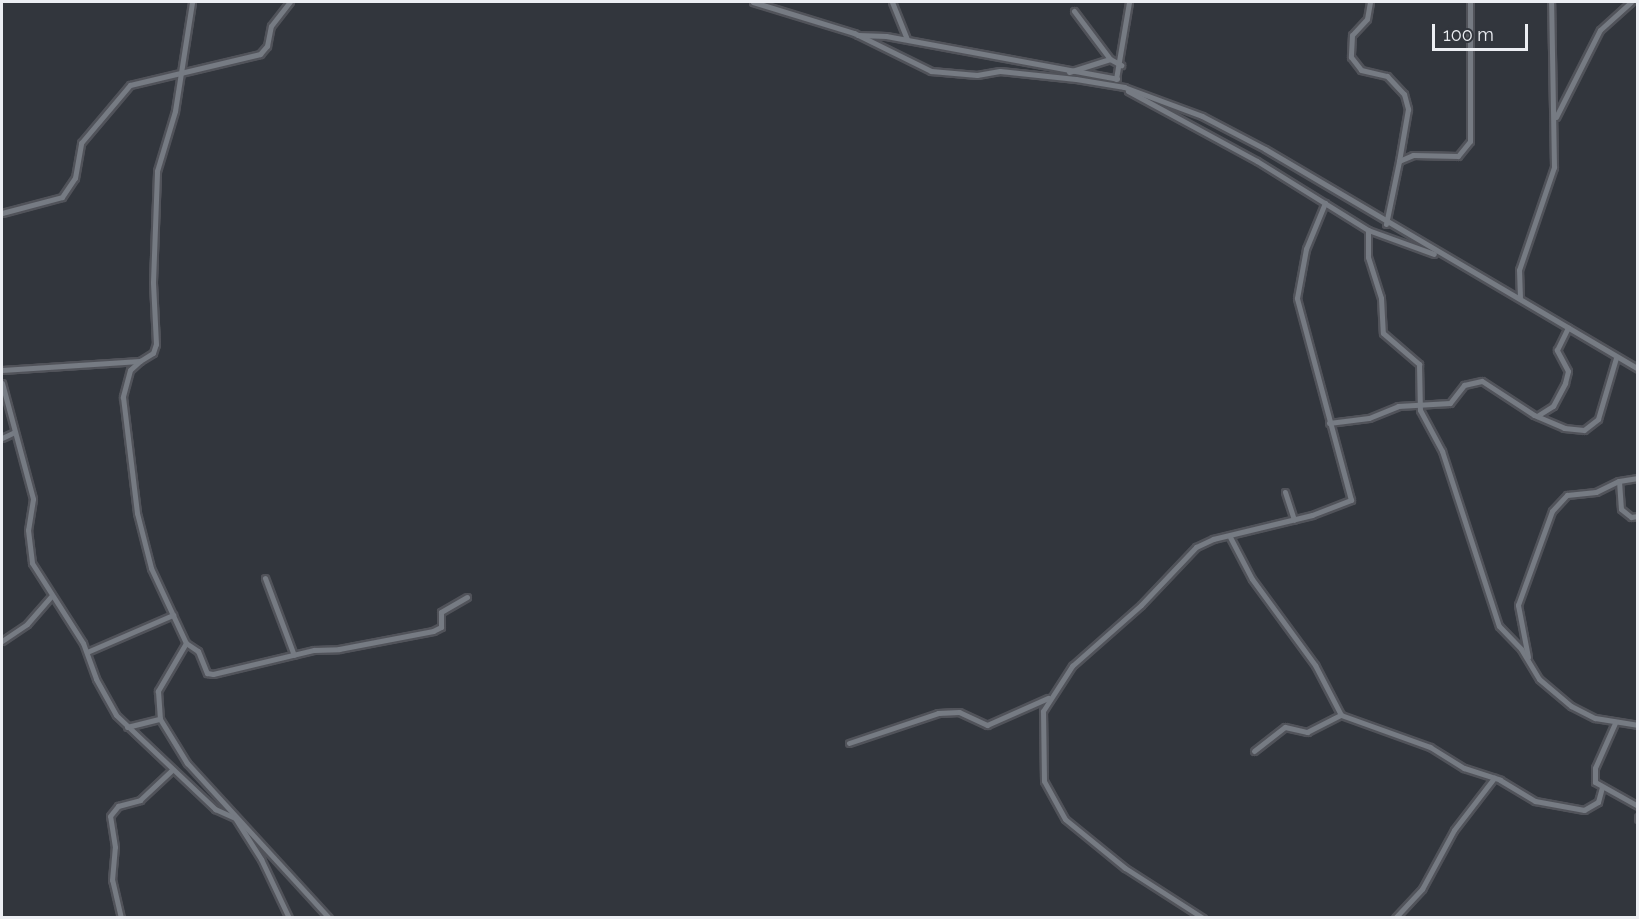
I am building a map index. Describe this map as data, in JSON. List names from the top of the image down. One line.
{"scale_bar":"100 m"}
